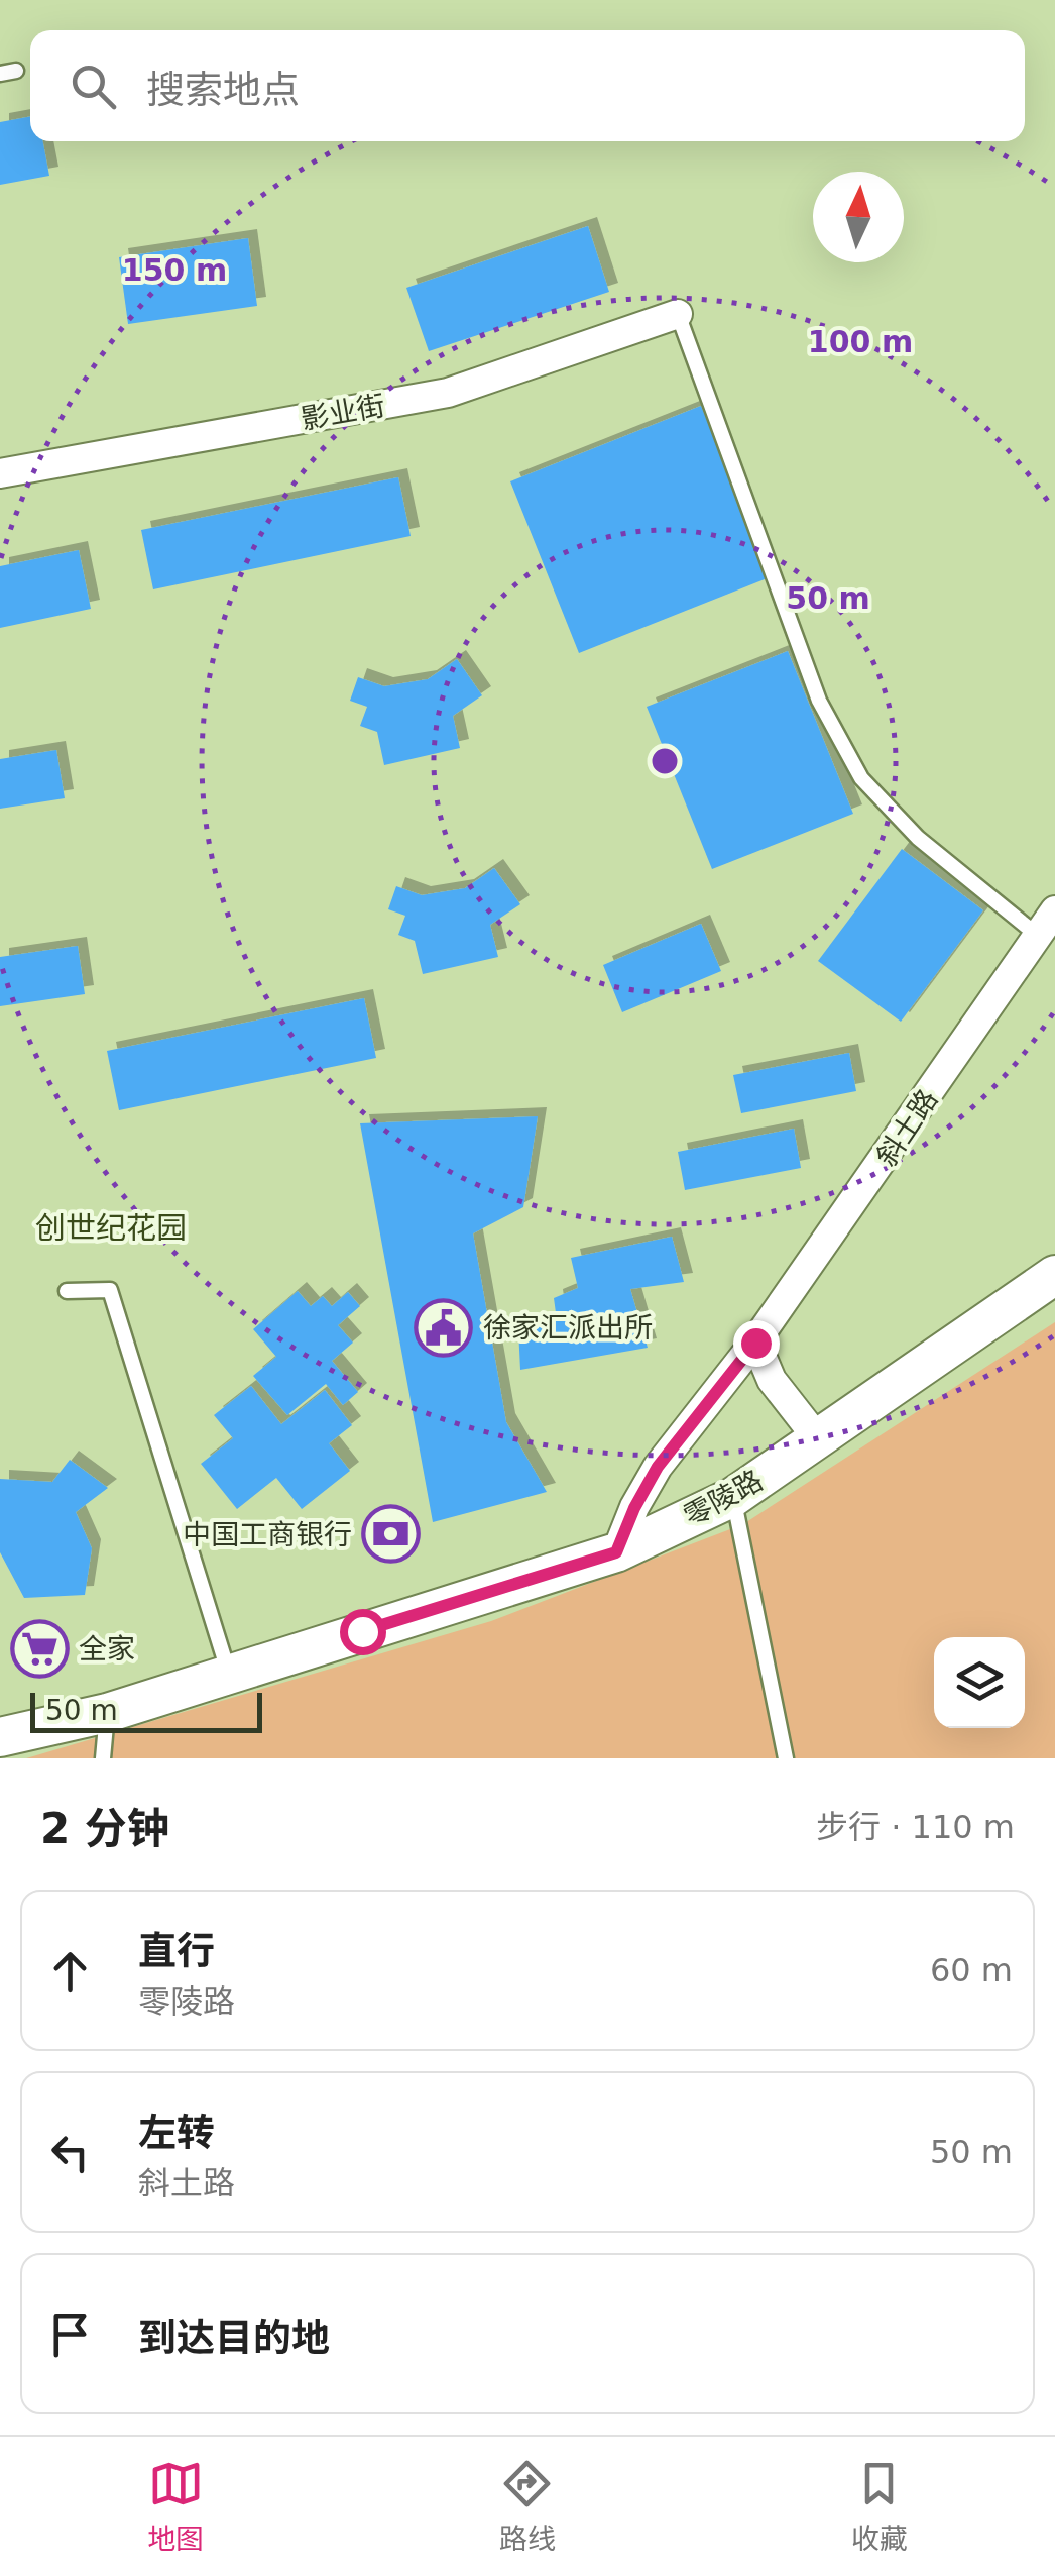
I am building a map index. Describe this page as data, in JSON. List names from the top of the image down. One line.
{"streets":{"street":["影业街","斜土路","零陵路"]},"crossings":[["斜土路","零陵路"]],"districts":["创世纪花园"],"places":{"public building":["徐家汇派出所"],"bank":["中国工商银行"],"supermarket":["全家"]},"scale_bar":"50 m","north":"top","page":{"search":"搜索地点","scale":"50 m","heading":["2 分钟","步行 · 110 m"],"list":[["直行","零陵路","60 m"],["左转","斜土路","50 m"],"到达目的地"],"nav":["地图","路线","收藏"]},"rings":["150 m","100 m","50 m"]}
